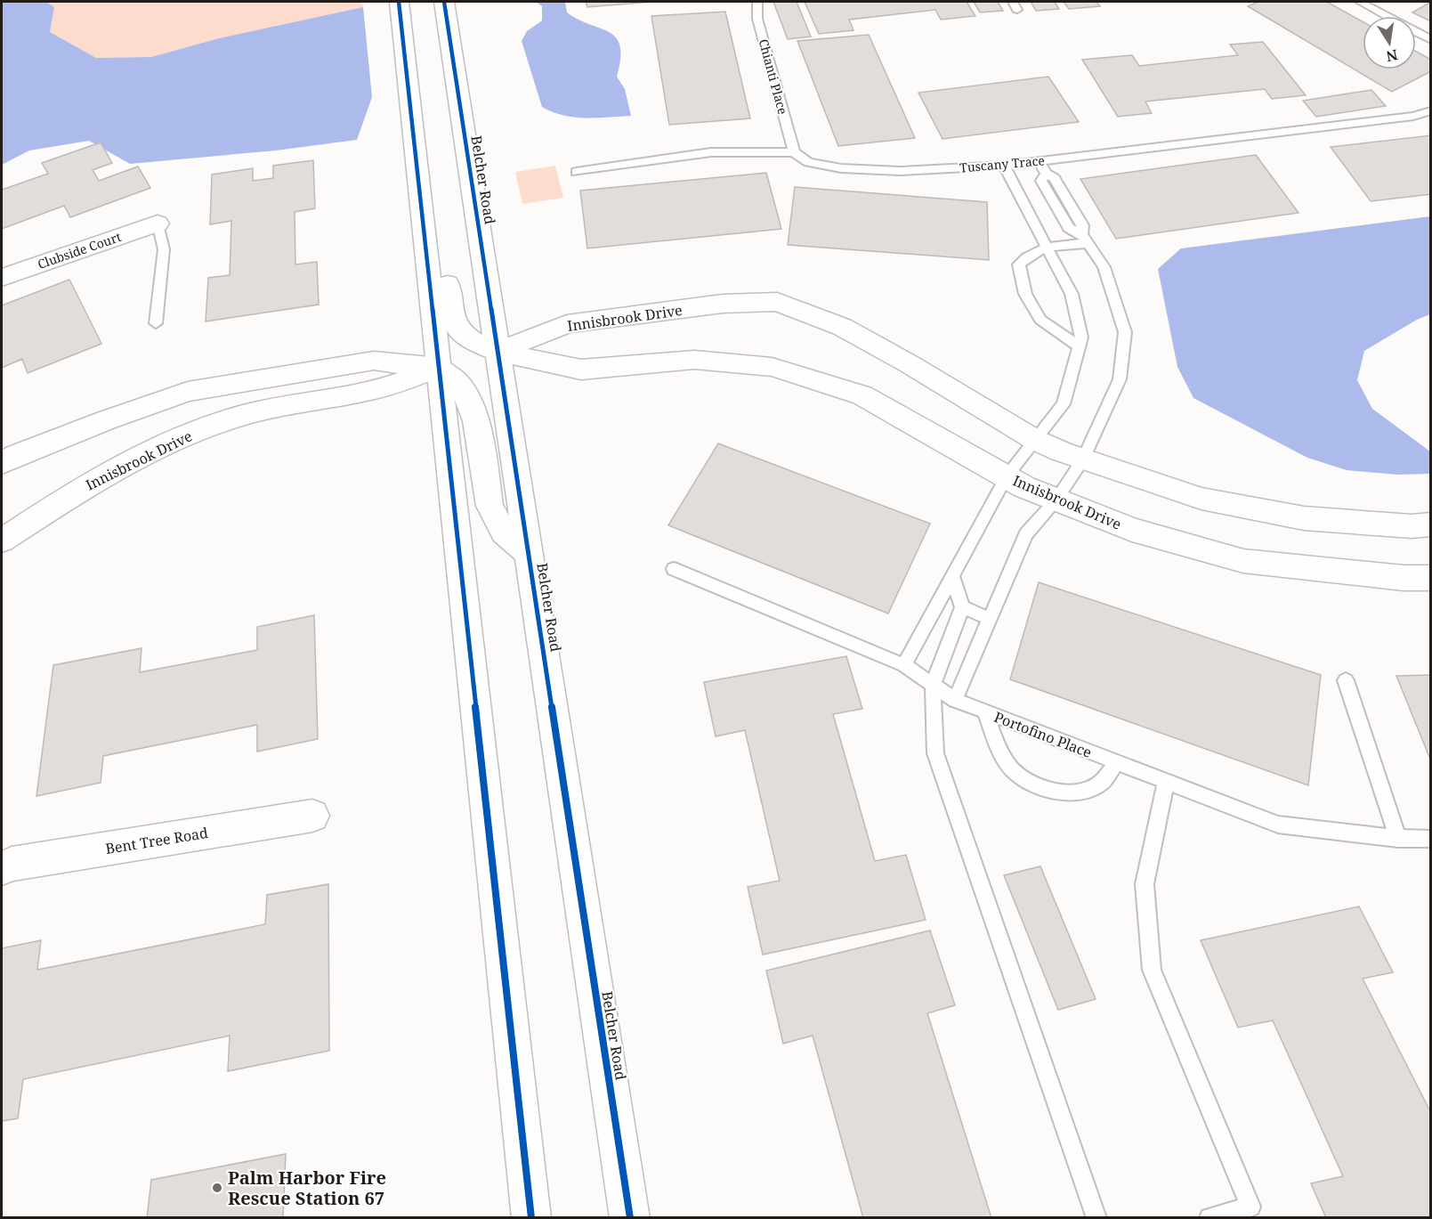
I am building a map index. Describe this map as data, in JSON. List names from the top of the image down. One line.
{"streets":{"main road":["Belcher Road","Clubside Court","Innisbrook Drive","Bent Tree Road"],"lane":["Chianti Place","Tuscany Trace","Portofino Place"]},"crossings":[["Chianti Place","Tuscany Trace"],["Belcher Road","Innisbrook Drive"]],"places":["Palm Harbor Fire Rescue Station 67"],"north":"bottom"}
